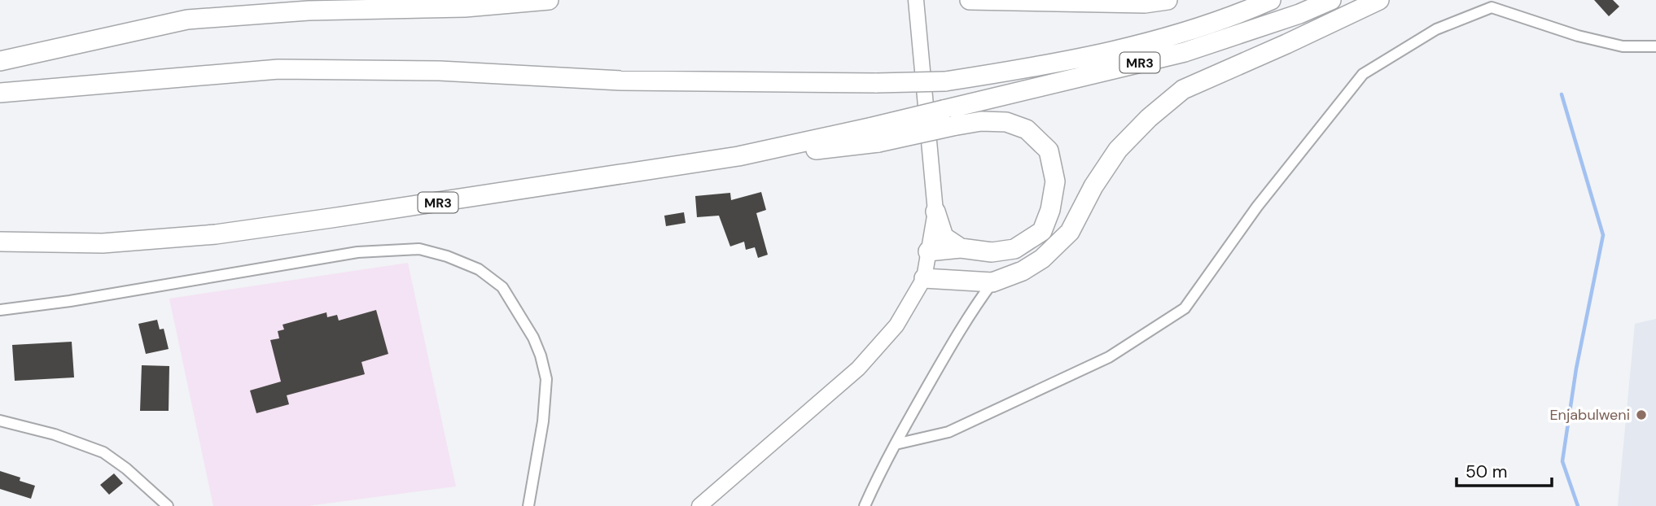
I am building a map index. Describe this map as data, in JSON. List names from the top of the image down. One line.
{"streets":{"highway":["MR3"]},"places":["Enjabulweni"],"scale_bar":"50 m"}
